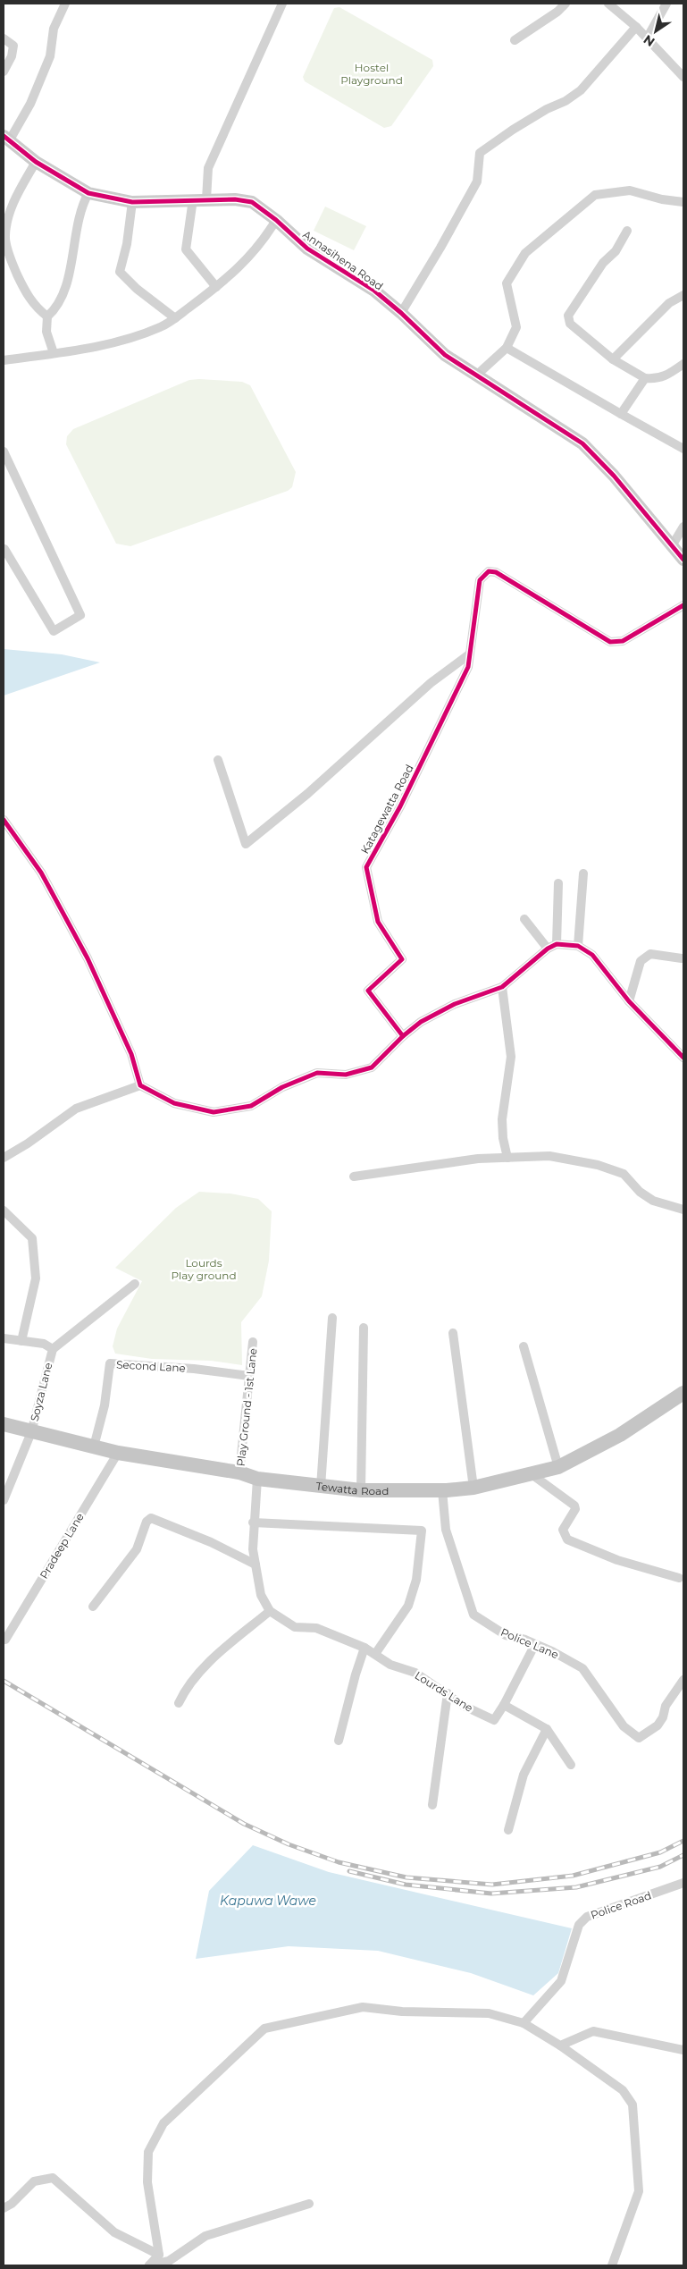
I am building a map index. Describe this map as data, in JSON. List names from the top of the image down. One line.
{"streets":{"main road":["Tewatta Road"],"street":["Annasihena Road","Katagewatta Road","Second Lane","Soyza Lane","Play Ground - 1st Lane","Pradeep Lane","Police Lane","Lourds Lane","Police Road"]},"crossings":[["Second Lane","Play Ground - 1st Lane"],["Second Lane","Tewatta Road"],["Soyza Lane","Tewatta Road"],["Play Ground - 1st Lane","Tewatta Road"],["Tewatta Road","Pradeep Lane"],["Tewatta Road","Police Lane"],["Police Lane","Lourds Lane"]],"water":["Kapuwa Wawe"],"parks":["Hostel Playground","Lourds Play ground"],"north":"bottom left"}
